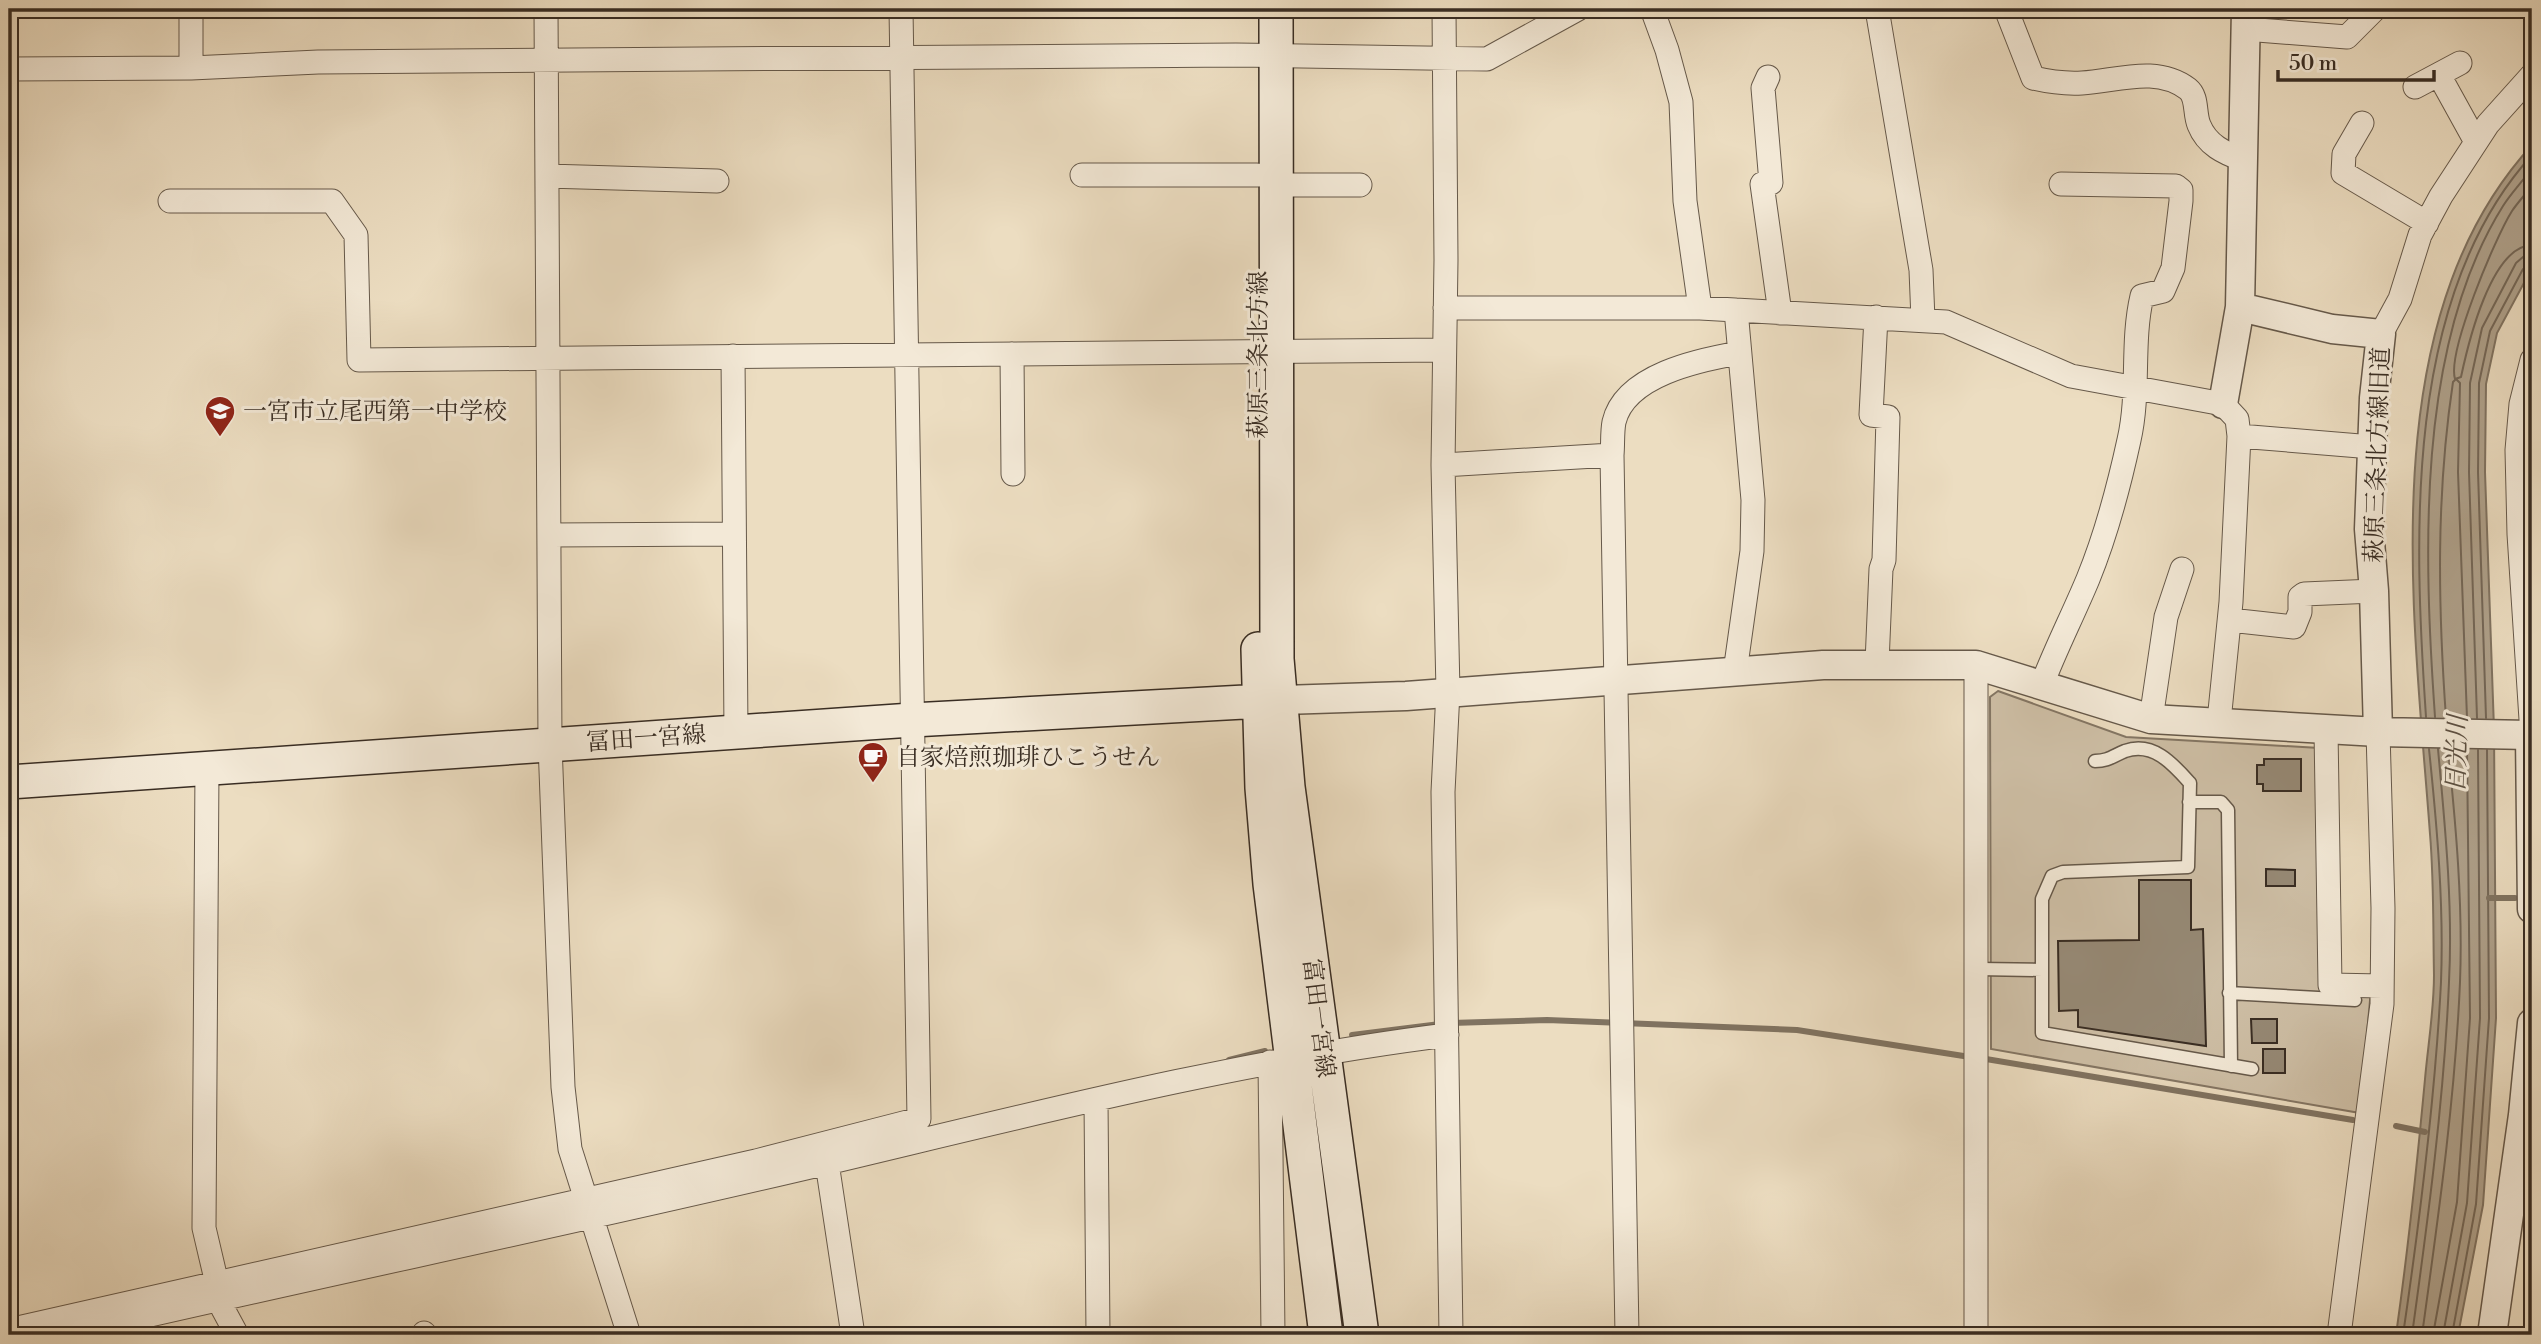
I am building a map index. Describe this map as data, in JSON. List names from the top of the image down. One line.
{"streets":{"main road":["萩原三条北方線","冨田一宮線","富田一宮線"],"street":["萩原三条北方線旧道"]},"crossings":[["萩原三条北方線","冨田一宮線"],["萩原三条北方線","富田一宮線"],["冨田一宮線","富田一宮線"]],"water":["日光川"],"places":{"school or university":["一宮市立尾西第一中学校"],"cafe":["自家焙煎珈琲ひこうせん"]},"scale_bar":"50 m"}
